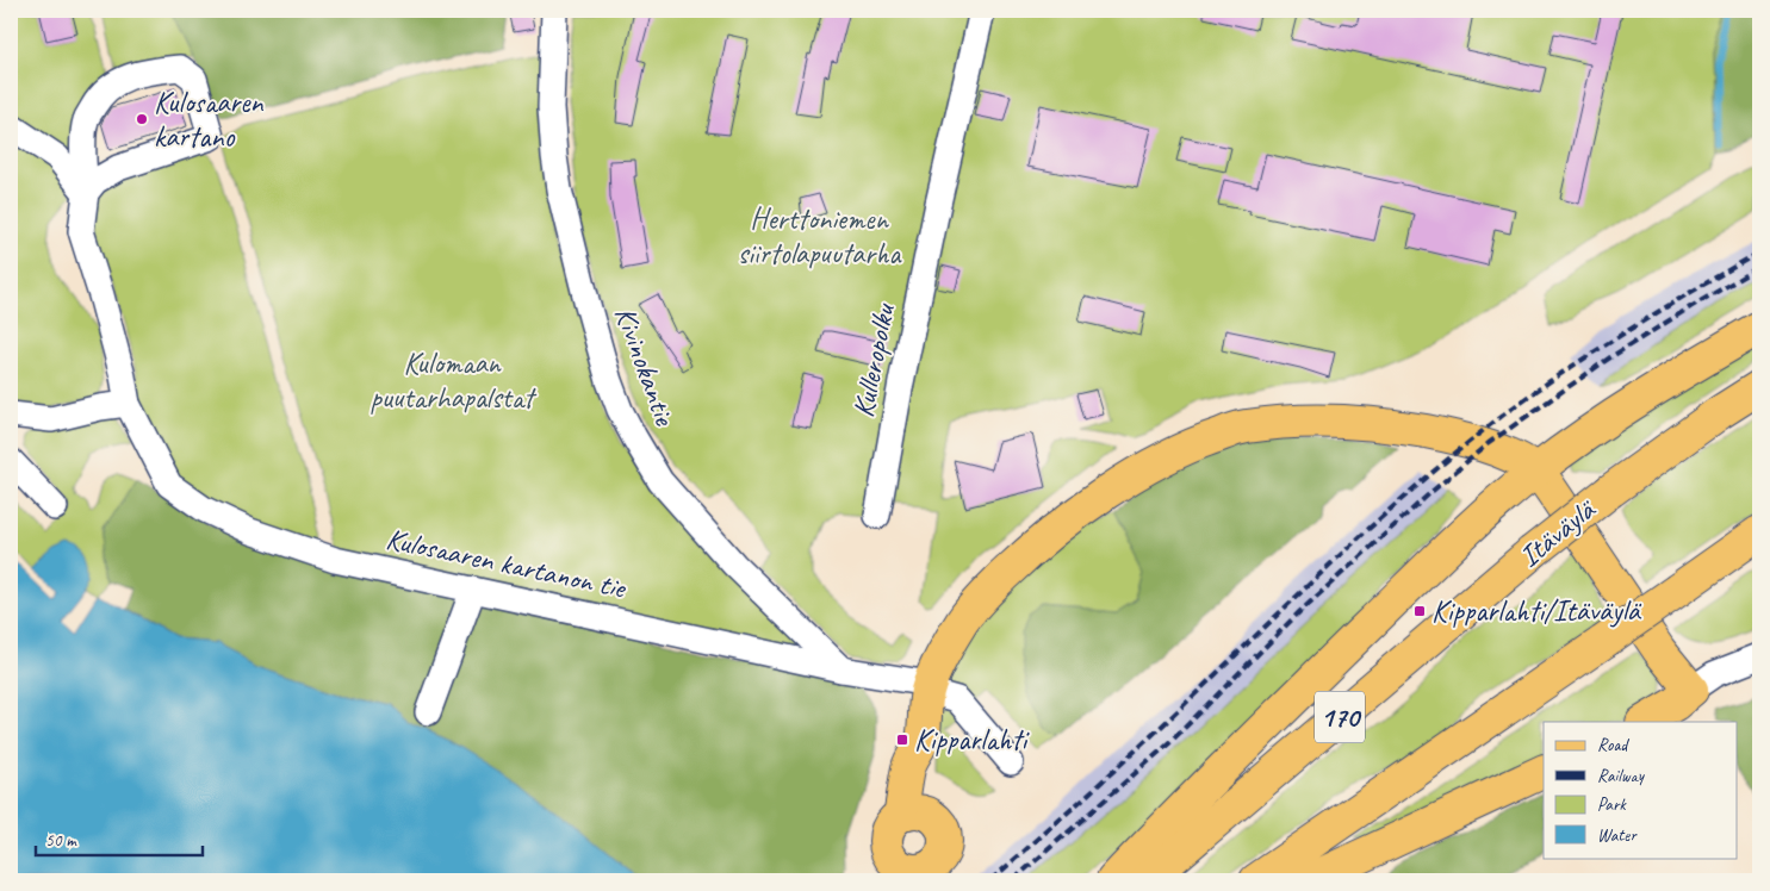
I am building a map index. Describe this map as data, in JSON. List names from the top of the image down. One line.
{"streets":{"main road":["Itäväylä","170"],"street":["Kulleropolku","Kivinokantie","Kulosaaren kartanon tie"]},"crossings":[["Kivinokantie","Kulosaaren kartanon tie"]],"parks":["Herttoniemen siirtolapuutarha","Kulomaan puutarhapalstat"],"places":{"other":["Kulosaaren kartano"],"transit":["Kipparlahti/Itäväylä","Kipparlahti"]},"legend":["Road","Railway","Park","Water"],"scale_bar":"50 m"}
